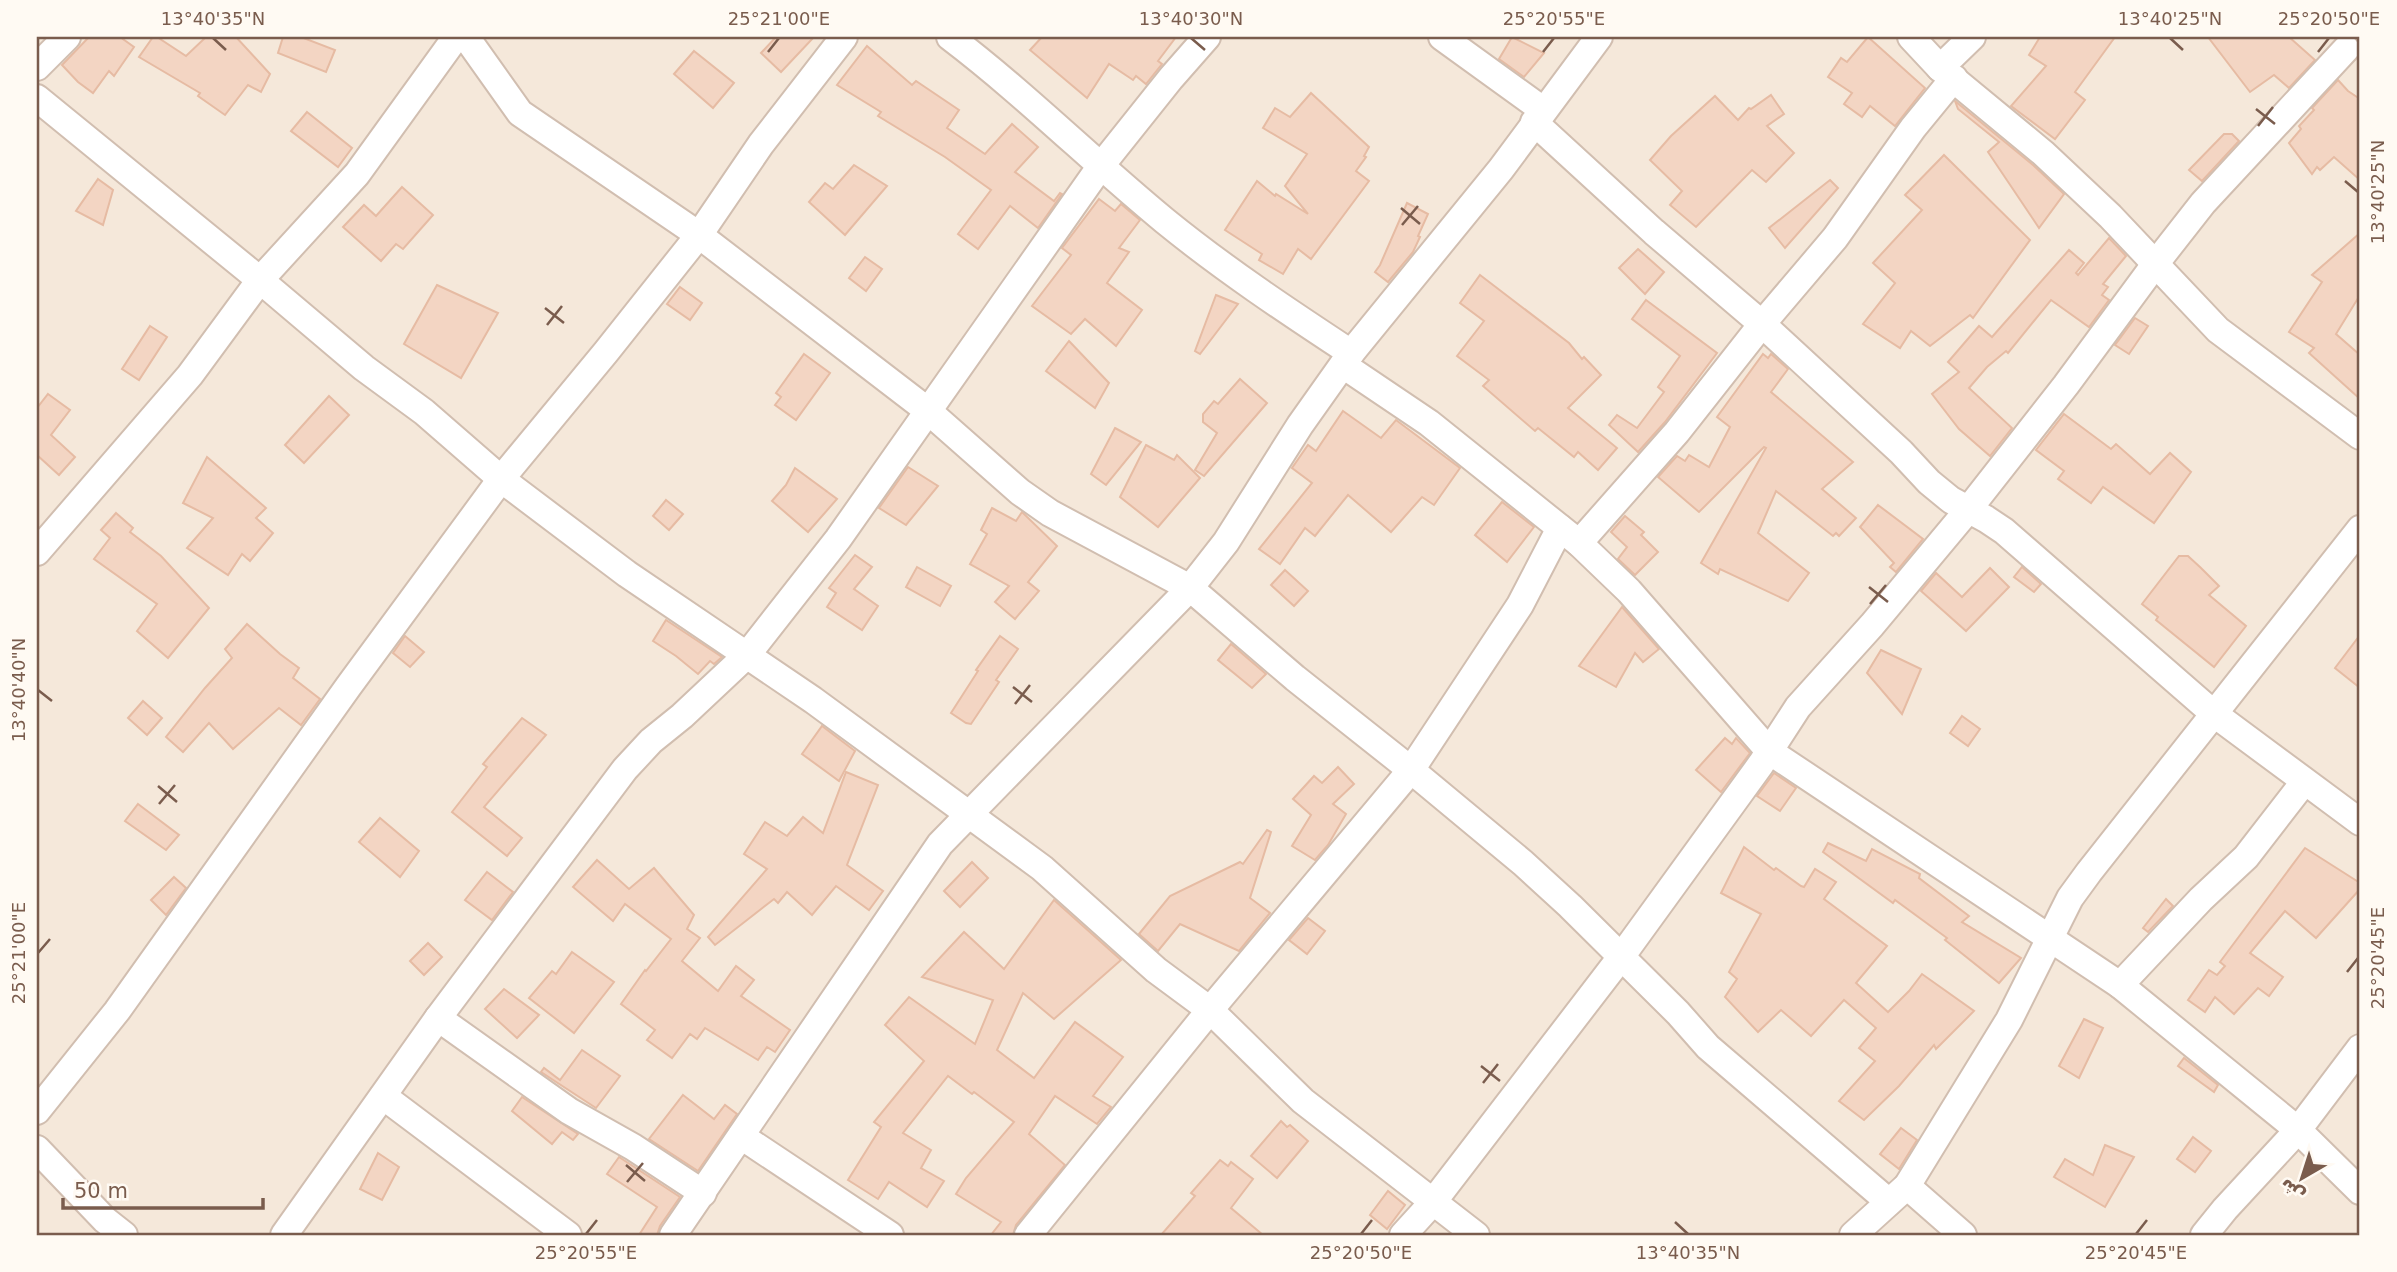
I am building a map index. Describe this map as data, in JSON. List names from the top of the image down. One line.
{"scale_bar":"50 m","north":"bottom left","coordinates":["13°40'35\"N","25°21'00\"E","13°40'30\"N","25°20'55\"E","13°40'25\"N","25°20'50\"E","13°40'40\"N","25°20'45\"E"]}
